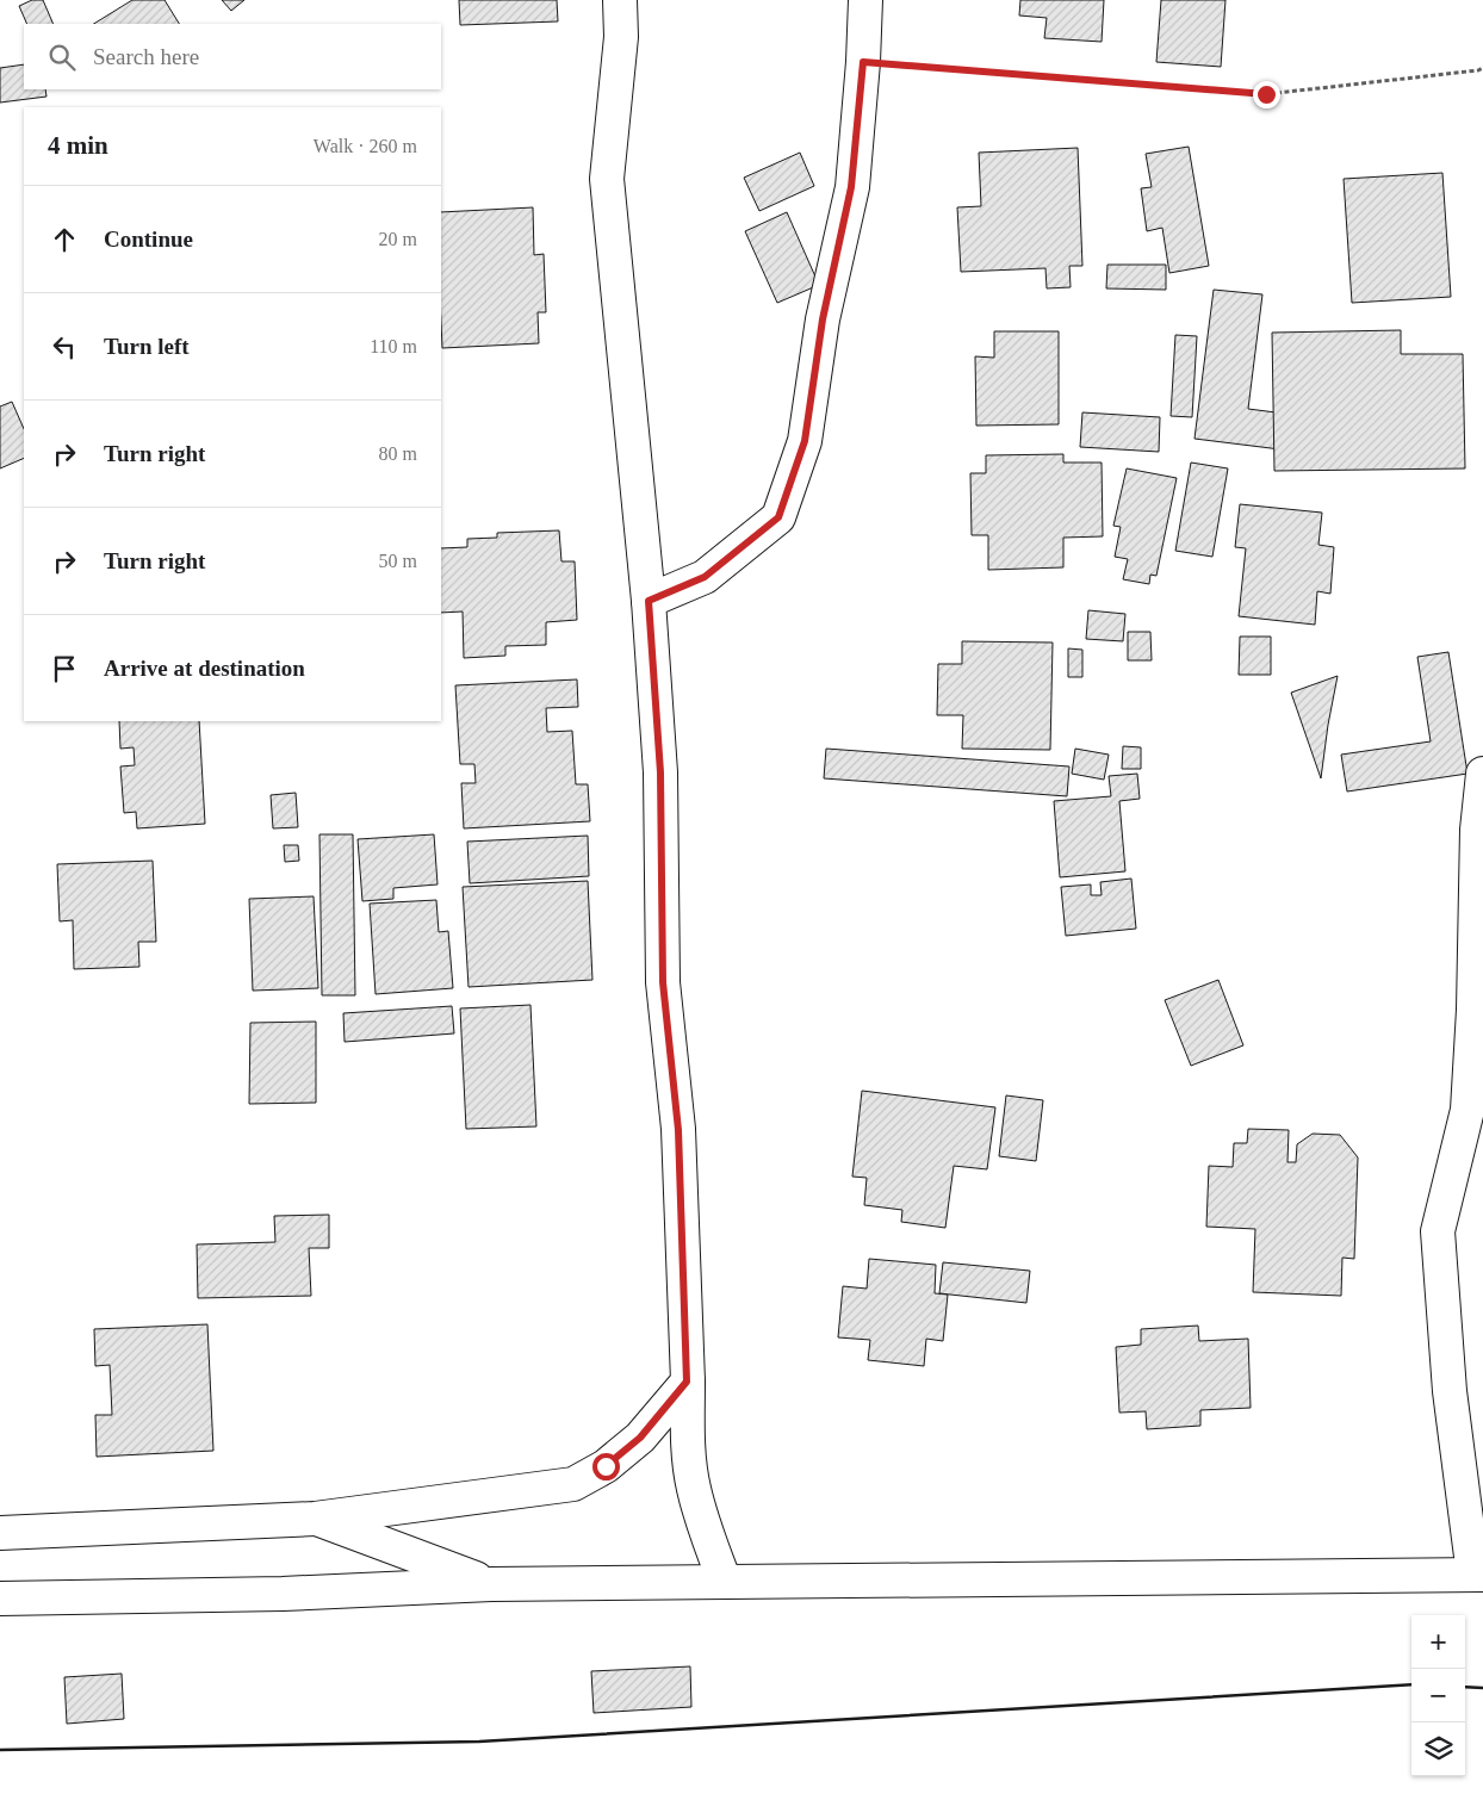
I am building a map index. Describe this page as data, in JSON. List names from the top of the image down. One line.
{"page":{"search":"Search here","heading":["4 min","Walk · 260 m"],"list":[["Continue","20 m"],["Turn left","110 m"],["Turn right","80 m"],["Turn right","50 m"],"Arrive at destination"],"map_buttons":["+","−"]}}
